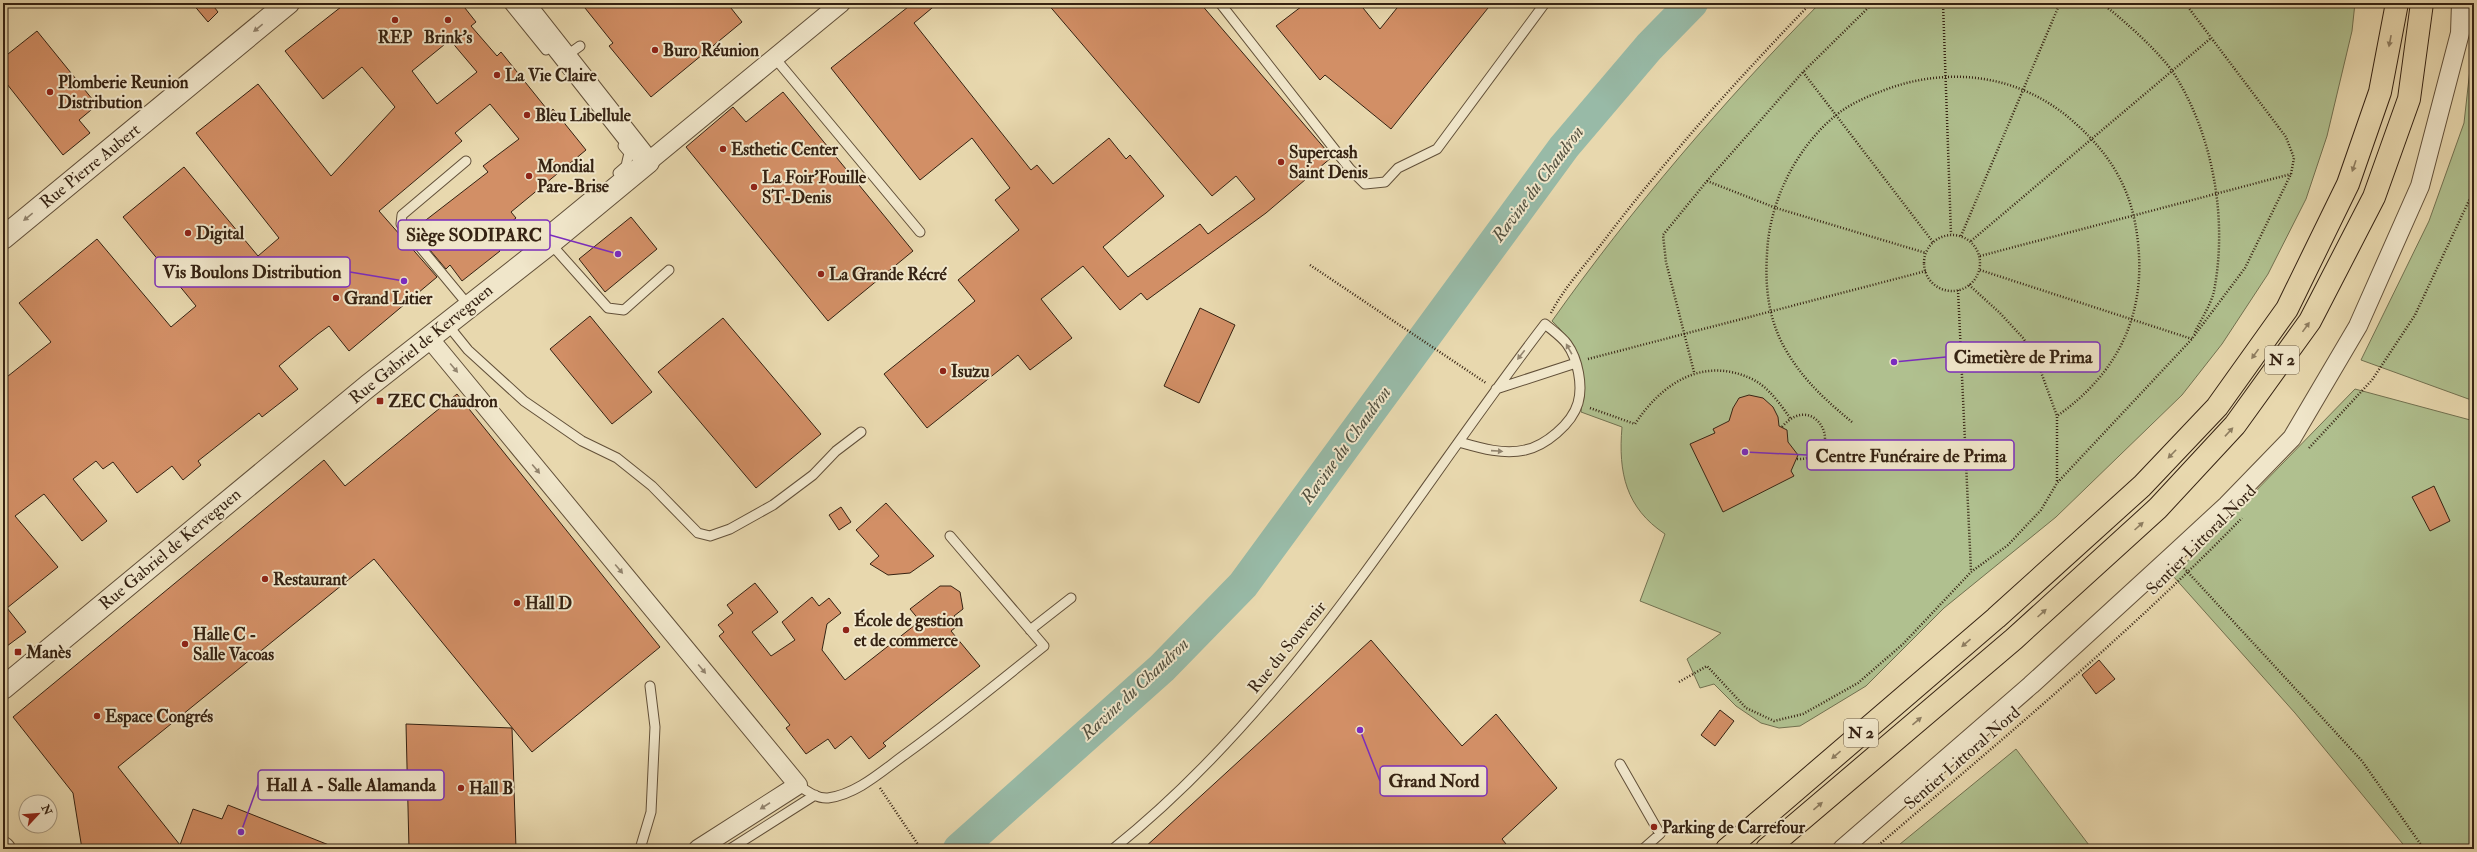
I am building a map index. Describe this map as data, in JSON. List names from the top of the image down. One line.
{"streets":{"highway":["N 2"],"street":["Rue Pierre Aubert","Rue Gabriel de Kerveguen"],"lane":["Rue du Souvenir"],"path":["Sentier Littoral Nord"]},"one_way":["Rue Pierre Aubert"],"water":["Ravine du Chaudron"],"places":{"other":["REP","Brink's","Buro Réunion","La Vie Claire","Plomberie Reunion Distribution","Bleu Libellule","Esthetic Center","Supercash Saint Denis","Mondial Pare-Brise","La Foir'Fouille ST-Denis","Digital","Siège SODIPARC","La Grande Récré","Vis Boulons Distribution","Grand Litier","Cimetière de Prima","Isuzu","Centre Funéraire de Prima","Restaurant","Hall D","École de gestion et de commerce","Halle C - Salle Vacoas","Espace Congrés","Grand Nord","Hall B","Parking de Carrefour","Hall A - Salle Alamanda"],"transit":["ZEC Chaudron","Manès"]},"north":"top right"}
